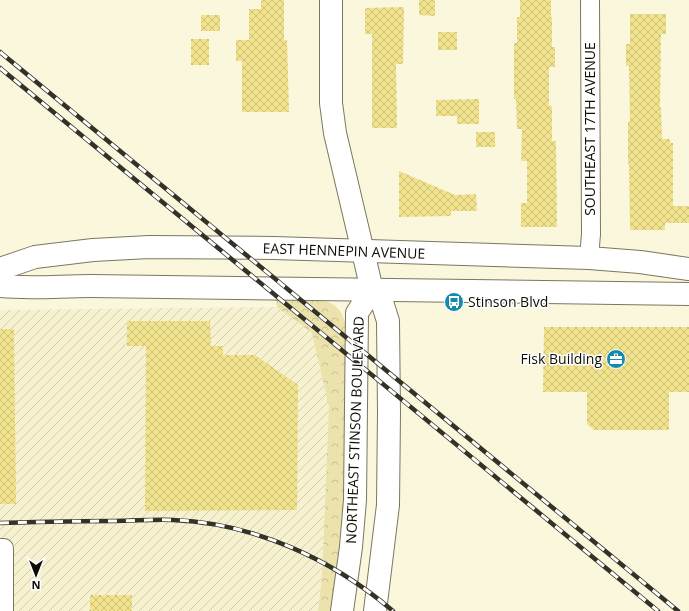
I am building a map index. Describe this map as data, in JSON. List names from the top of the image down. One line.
{"streets":{"main road":["EAST HENNEPIN AVENUE","NORTHEAST STINSON BOULEVARD"],"street":["SOUTHEAST 17TH AVENUE"]},"crossings":[["SOUTHEAST 17TH AVENUE","EAST HENNEPIN AVENUE"]],"places":{"bus stop":["Stinson Blvd"],"office":["Fisk Building"]},"north":"bottom"}
